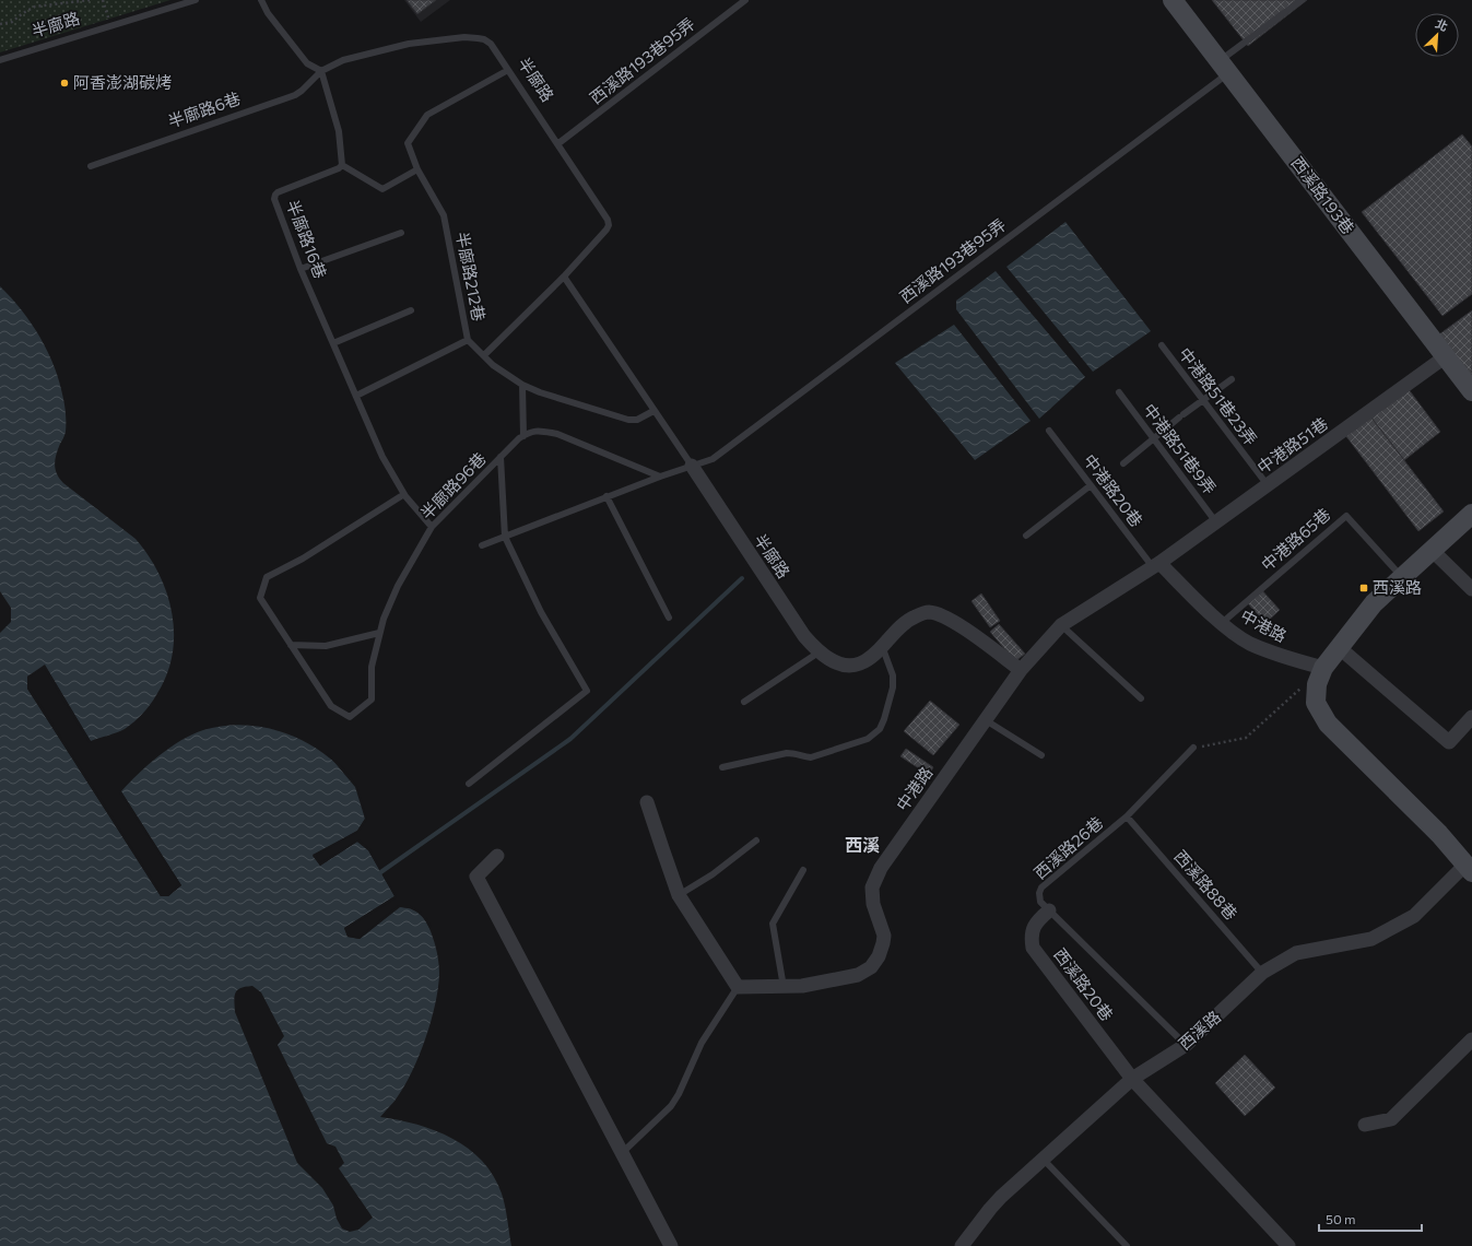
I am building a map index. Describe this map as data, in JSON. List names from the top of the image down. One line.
{"streets":{"street":["半廍路","西溪路193巷","中港路51巷","中港路","西溪路20巷","西溪路"],"lane":["西溪路193巷95弄","半廍路6巷","半廍路16巷","半廍路212巷","中港路51巷23弄","中港路51巷9弄","半廍路96巷","中港路20巷","中港路65巷","西溪路26巷","西溪路88巷"]},"crossings":[["半廍路","西溪路193巷95弄"],["半廍路","半廍路6巷"],["半廍路","半廍路212巷"],["半廍路","中港路"],["西溪路193巷95弄","西溪路193巷"],["西溪路193巷","中港路51巷"],["半廍路16巷","半廍路96巷"],["中港路51巷23弄","中港路51巷"],["中港路51巷","中港路51巷9弄"],["中港路51巷","中港路20巷"],["中港路51巷","中港路"],["中港路20巷","中港路"],["中港路65巷","中港路"],["中港路65巷","西溪路"],["中港路","西溪路"],["西溪路26巷","西溪路88巷"],["西溪路26巷","西溪路20巷"],["西溪路26巷","西溪路"],["西溪路88巷","西溪路"],["西溪路20巷","西溪路"]],"districts":["西溪"],"places":{"other":["阿香澎湖碳烤"],"transit":["西溪路"]},"scale_bar":"50 m","north":"top right"}
